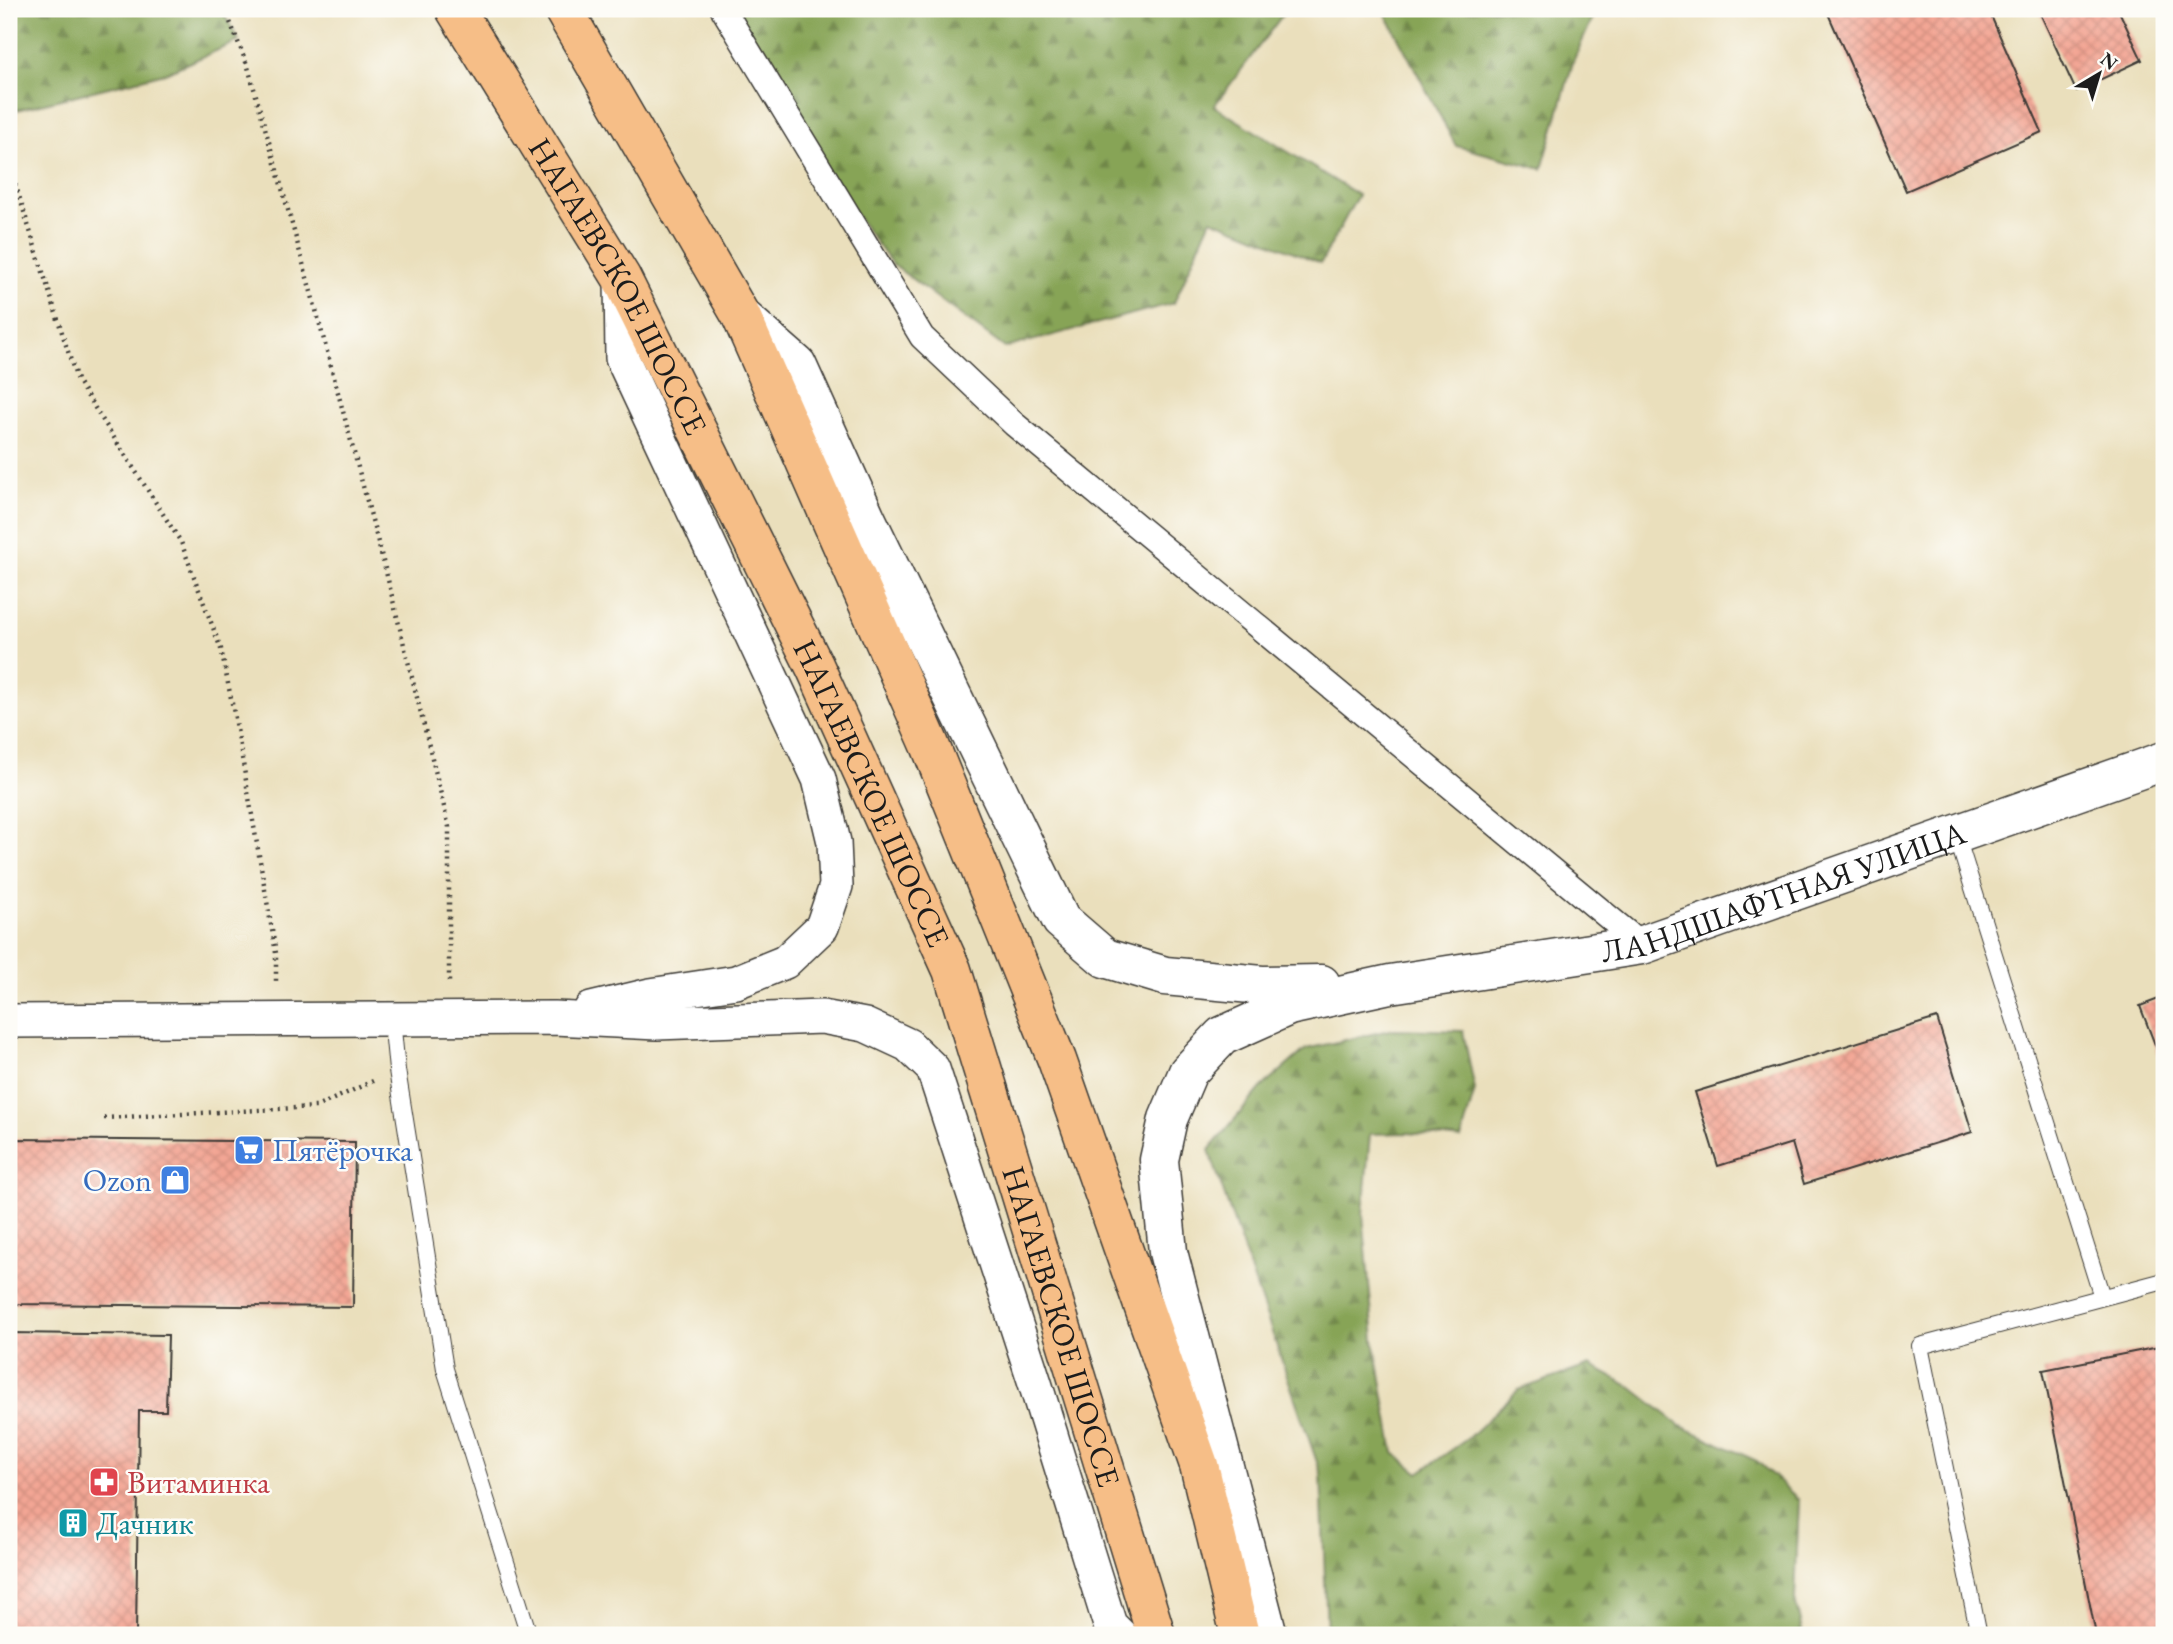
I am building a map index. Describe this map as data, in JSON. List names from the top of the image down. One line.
{"streets":{"main road":["НАГАЕВСКОЕ ШОССЕ"],"street":["ЛАНДШАФТНАЯ УЛИЦА"]},"places":{"supermarket":["Пятёрочка"],"shop":["Ozon"],"pharmacy":["Витаминка"],"building":["Дачник"]},"north":"top right"}
